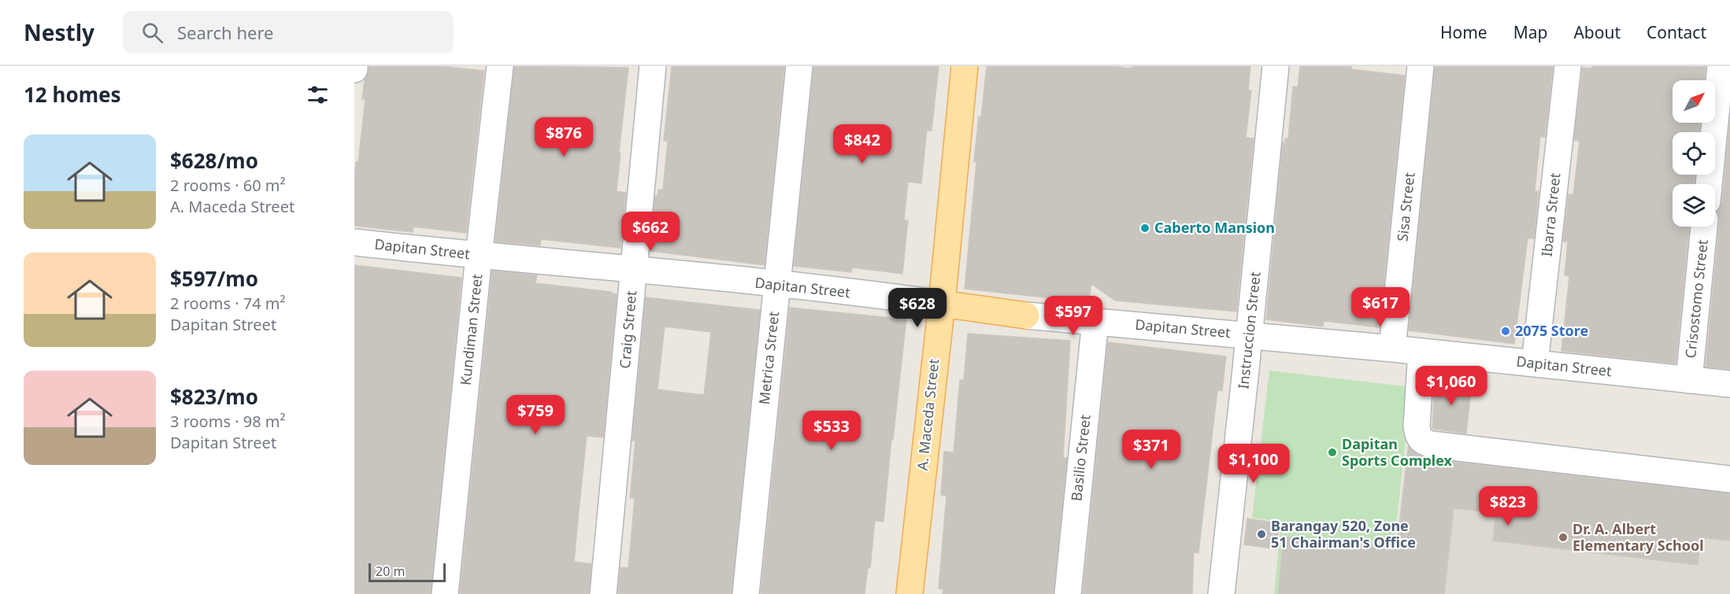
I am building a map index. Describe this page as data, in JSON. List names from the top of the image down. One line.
{"streets":{"main road":["Dapitan Street","A. Maceda Street"],"street":["Sisa Street","Ibarra Street","Crisostomo Street","Kundiman Street","Craig Street","Instruccion Street","Metrica Street","Basilio Street"]},"crossings":[["Sisa Street","Dapitan Street"],["Ibarra Street","Dapitan Street"],["Dapitan Street","Crisostomo Street"],["Dapitan Street","Kundiman Street"],["Dapitan Street","Craig Street"],["Dapitan Street","Instruccion Street"],["Dapitan Street","Metrica Street"],["Dapitan Street","A. Maceda Street"],["Dapitan Street","Basilio Street"]],"places":["Caberto Mansion","2075 Store","Dapitan Sports Complex","Barangay 520, Zone 51 Chairman's Office","Dr. A. Albert Elementary School"],"scale_bar":"20 m","north":"top right","page":{"header":"Nestly","search":"Search here","nav":["Home","Map","About","Contact"],"heading":"12 homes","price":["$876","$842","$662","$617","$628","$597","$1,060","$759","$533","$371","$1,100","$823"],"list":[{"name":"$628/mo","note":"2 rooms · 60 m² · A. Maceda Street"},{"name":"$597/mo","note":"2 rooms · 74 m² · Dapitan Street"},{"name":"$823/mo","note":"3 rooms · 98 m² · Dapitan Street"}],"scale":"20 m"}}
